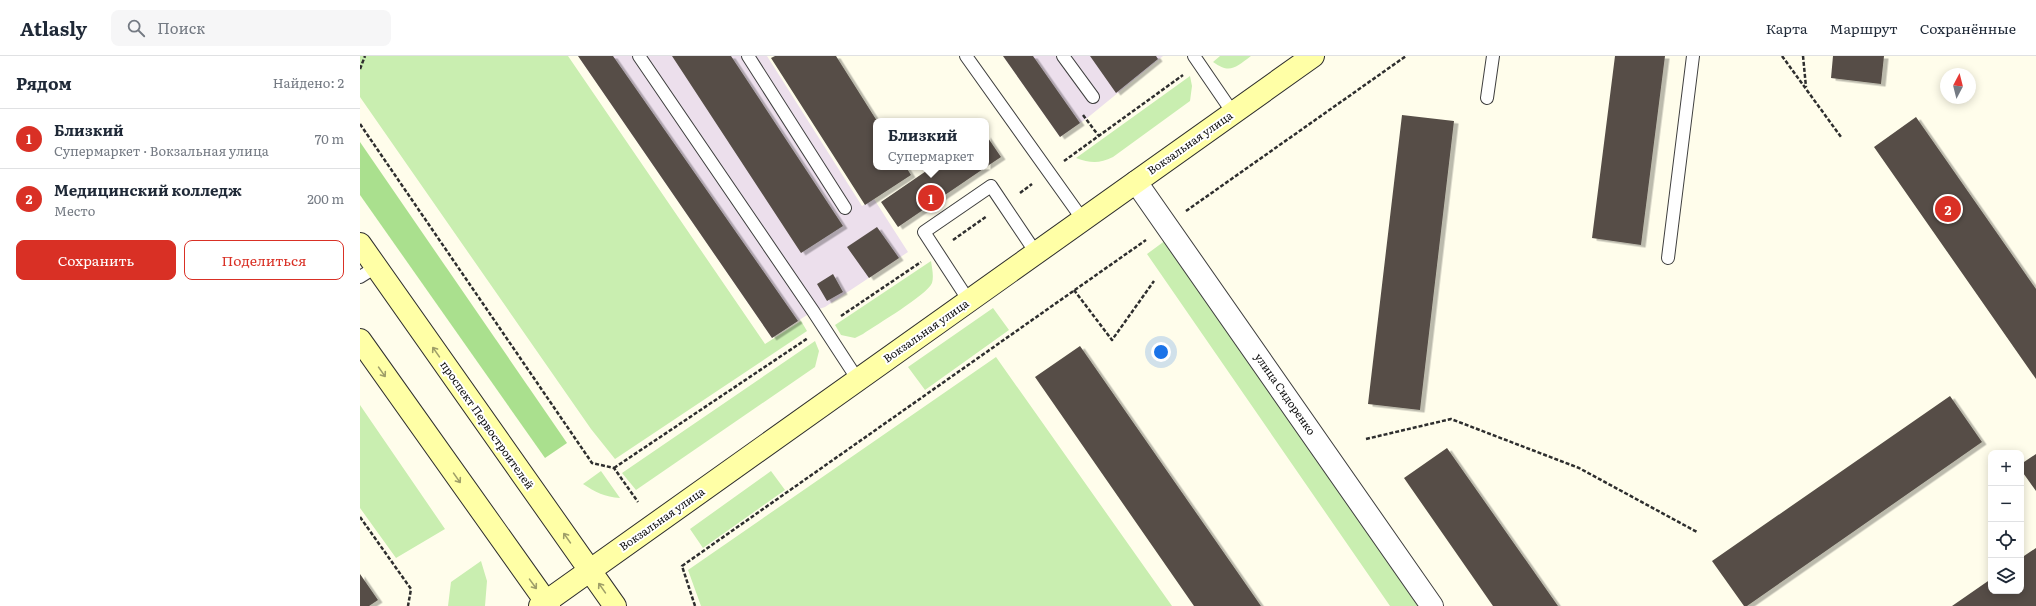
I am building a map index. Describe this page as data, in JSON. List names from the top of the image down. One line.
{"streets":{"street":["Вокзальная улица","улица Сидоренко","проспект Первостроителей"]},"crossings":[["Вокзальная улица","улица Сидоренко"],["Вокзальная улица","проспект Первостроителей"]],"north":"top","page":{"header":"Atlasly","search":"Поиск","nav":["Карта","Маршрут","Сохранённые"],"heading":["Рядом","Найдено: 2"],"list":[{"mark":"1","name":"Близкий","note":"Супермаркет · Вокзальная улица","value":"70 m"},{"mark":"2","name":"Медицинский колледж","note":"Место","value":"200 m"}],"popup":["Близкий","Супермаркет"],"pins":["1","2"],"buttons":["Сохранить","Поделиться"],"map_buttons":["+","−"]}}
